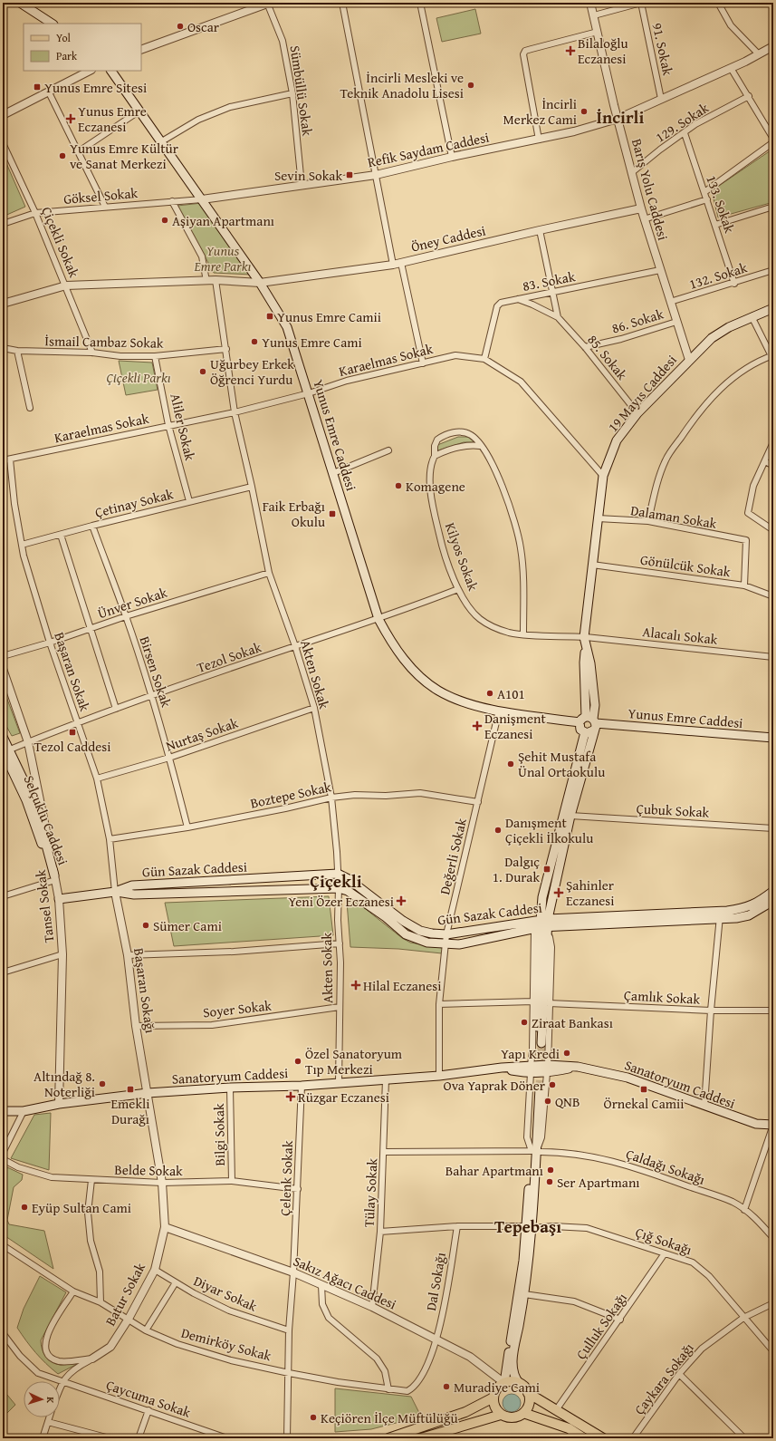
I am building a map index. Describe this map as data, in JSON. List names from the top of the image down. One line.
{"streets":{"main road":["19 Mayıs Caddesi","Yunus Emre Caddesi","Selçuklu Caddesi","Gün Sazak Caddesi","Sanatoryum Caddesi"],"street":["91. Sokak","Sümbüllü Sokak","129. Sokak","Refik Saydam Caddesi","Barış Yolu Caddesi","Göksel Sokak","133. Sokak","Öney Caddesi","Çiçekli Sokak","132. Sokak","83. Sokak","86. Sokak","İsmail Cambaz Sokak","85. Sokak","Karaelmas Sokak","Aliler Sokak","Çetinay Sokak","Dalaman Sokak","Kilyos Sokak","Gönülcük Sokak","Ünver Sokak","Alacalı Sokak","Tezol Sokak","Başaran Sokak","Birsen Sokak","Akten Sokak","Nurtaş Sokak","Boztepe Sokak","Çubuk Sokak","Değerli Sokak","Tansel Sokak","Başaran Sokağı","Çamlık Sokak","Soyer Sokak","Bilgi Sokak","Çaldağı Sokağı","Belde Sokak","Çelenk Sokak","Tülay Sokak","Çığ Sokağı","Dal Sokağı","Sakız Ağacı Caddesi","Diyar Sokak","Batur Sokak","Çulluk Sokağı","Demirköy Sokak","Çaykara Sokağı","Çaycuma Sokak"]},"crossings":[["91. Sokak","Refik Saydam Caddesi"],["Sümbüllü Sokak","Refik Saydam Caddesi"],["129. Sokak","Barış Yolu Caddesi"],["129. Sokak","133. Sokak"],["Refik Saydam Caddesi","Barış Yolu Caddesi"],["Refik Saydam Caddesi","Göksel Sokak"],["Refik Saydam Caddesi","Yunus Emre Caddesi"],["Barış Yolu Caddesi","Öney Caddesi"],["Barış Yolu Caddesi","132. Sokak"],["Barış Yolu Caddesi","83. Sokak"],["Barış Yolu Caddesi","86. Sokak"],["Barış Yolu Caddesi","19 Mayıs Caddesi"],["Göksel Sokak","Çiçekli Sokak"],["Göksel Sokak","Yunus Emre Caddesi"],["133. Sokak","132. Sokak"],["Öney Caddesi","85. Sokak"],["Öney Caddesi","Yunus Emre Caddesi"],["Çiçekli Sokak","İsmail Cambaz Sokak"],["83. Sokak","85. Sokak"],["83. Sokak","Karaelmas Sokak"],["86. Sokak","85. Sokak"],["İsmail Cambaz Sokak","Aliler Sokak"],["İsmail Cambaz Sokak","Akten Sokak"],["85. Sokak","19 Mayıs Caddesi"],["Karaelmas Sokak","19 Mayıs Caddesi"],["Karaelmas Sokak","Aliler Sokak"],["Karaelmas Sokak","Yunus Emre Caddesi"],["Karaelmas Sokak","Başaran Sokak"],["Karaelmas Sokak","Akten Sokak"],["19 Mayıs Caddesi","Yunus Emre Caddesi"],["19 Mayıs Caddesi","Dalaman Sokak"],["19 Mayıs Caddesi","Kilyos Sokak"],["19 Mayıs Caddesi","Gönülcük Sokak"],["19 Mayıs Caddesi","Alacalı Sokak"],["19 Mayıs Caddesi","Çubuk Sokak"],["19 Mayıs Caddesi","Gün Sazak Caddesi"],["Aliler Sokak","Çetinay Sokak"],["Yunus Emre Caddesi","Tezol Sokak"],["Yunus Emre Caddesi","Değerli Sokak"],["Çetinay Sokak","Başaran Sokak"],["Çetinay Sokak","Birsen Sokak"],["Çetinay Sokak","Akten Sokak"],["Dalaman Sokak","Gönülcük Sokak"],["Kilyos Sokak","Alacalı Sokak"],["Kilyos Sokak","Tezol Sokak"],["Ünver Sokak","Başaran Sokak"],["Ünver Sokak","Birsen Sokak"],["Ünver Sokak","Akten Sokak"],["Tezol Sokak","Başaran Sokak"],["Tezol Sokak","Birsen Sokak"],["Tezol Sokak","Akten Sokak"],["Tezol Sokak","Selçuklu Caddesi"],["Tezol Sokak","Tansel Sokak"],["Başaran Sokak","Nurtaş Sokak"],["Başaran Sokak","Boztepe Sokak"],["Başaran Sokak","Gün Sazak Caddesi"],["Başaran Sokak","Başaran Sokağı"],["Birsen Sokak","Nurtaş Sokak"],["Birsen Sokak","Boztepe Sokak"],["Akten Sokak","Nurtaş Sokak"],["Akten Sokak","Boztepe Sokak"],["Akten Sokak","Gün Sazak Caddesi"],["Akten Sokak","Soyer Sokak"],["Akten Sokak","Sanatoryum Caddesi"],["Boztepe Sokak","Değerli Sokak"],["Selçuklu Caddesi","Tansel Sokak"],["Değerli Sokak","Gün Sazak Caddesi"],["Değerli Sokak","Sanatoryum Caddesi"],["Gün Sazak Caddesi","Tansel Sokak"],["Gün Sazak Caddesi","Başaran Sokağı"],["Tansel Sokak","Sanatoryum Caddesi"],["Başaran Sokağı","Soyer Sokak"],["Başaran Sokağı","Sanatoryum Caddesi"],["Başaran Sokağı","Batur Sokak"],["Sanatoryum Caddesi","Bilgi Sokak"],["Sanatoryum Caddesi","Çelenk Sokak"],["Sanatoryum Caddesi","Tülay Sokak"],["Sanatoryum Caddesi","Batur Sokak"],["Bilgi Sokak","Belde Sokak"],["Çaldağı Sokağı","Tülay Sokak"],["Belde Sokak","Çelenk Sokak"],["Belde Sokak","Batur Sokak"],["Çelenk Sokak","Sakız Ağacı Caddesi"],["Çelenk Sokak","Diyar Sokak"],["Çelenk Sokak","Demirköy Sokak"],["Tülay Sokak","Çığ Sokağı"],["Tülay Sokak","Sakız Ağacı Caddesi"],["Çığ Sokağı","Dal Sokağı"],["Çığ Sokağı","Çulluk Sokağı"],["Çığ Sokağı","Çaykara Sokağı"],["Dal Sokağı","Sakız Ağacı Caddesi"],["Dal Sokağı","Demirköy Sokak"],["Sakız Ağacı Caddesi","Batur Sokak"],["Sakız Ağacı Caddesi","Demirköy Sokak"],["Diyar Sokak","Batur Sokak"],["Batur Sokak","Demirköy Sokak"]],"districts":["İncirli","Çiçekli","Tepebaşı"],"parks":["Yunus Emre Parkı","Çiçekli Parkı"],"places":{"other":["Oscar","İncirli Mesleki ve Teknik Anadolu Lisesi","İncirli Merkez Cami","Yunus Emre Kültür ve Sanat Merkezi","Aşiyan Apartmanı","Yunus Emre Cami","Uğurbey Erkek Öğrenci Yurdu","Komagene","A101","Şehit Mustafa Ünal Ortaokulu","Danışment Çiçekli İlkokulu","Sümer Cami","Ziraat Bankası","Yapı Kredi","Özel Sanatoryum Tıp Merkezi","Altındağ 8. Noterliği","Ova Yaprak Döner","QNB","Bahar Apartmanı","Ser Apartmanı","Eyüp Sultan Cami","Muradiye Cami","Keçiören İlçe Müftülüğü"],"health":["Bilaloğlu Eczanesi","Yunus Emre Eczanesi","Danişment Eczanesi","Şahinler Eczanesi","Yeni Özer Eczanesi","Hilal Eczanesi","Rüzgar Eczanesi"],"transit":["Yunus Emre Sitesi","Sevin Sokak","Yunus Emre Camii","Faik Erbağı Okulu","Tezol Caddesi","Dalgıç 1. Durak","Emekli Durağı","Örnekal Camii"]},"legend":["Yol","Park"],"north":"right"}
